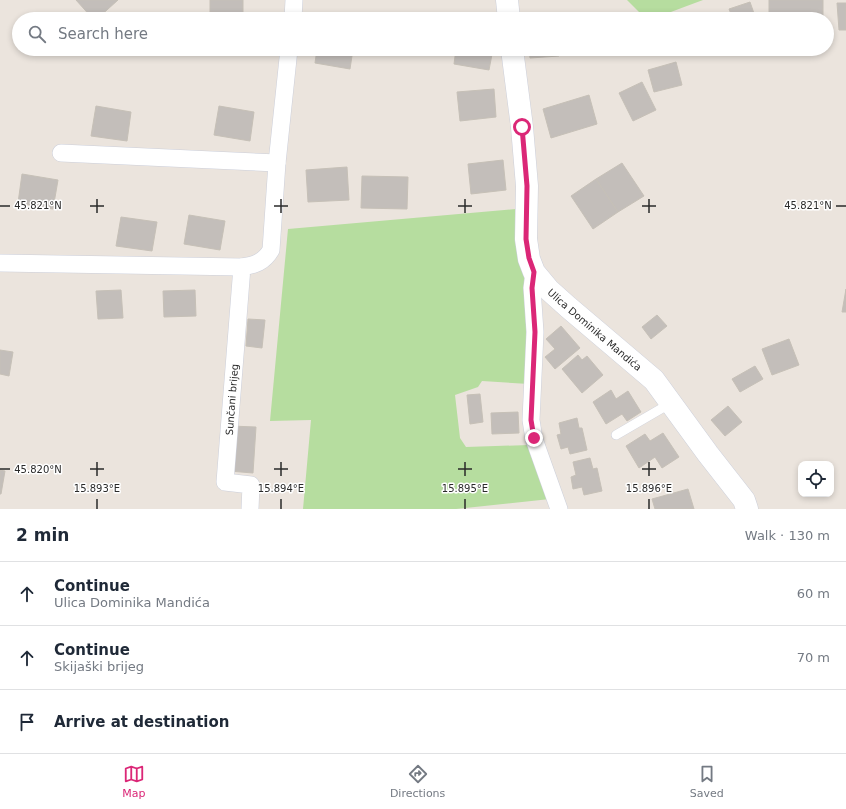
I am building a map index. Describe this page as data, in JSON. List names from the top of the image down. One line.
{"streets":{"street":["Ulica Dominika Mandića","Sunčani brijeg"]},"page":{"search":"Search here","heading":["2 min","Walk · 130 m"],"list":[["Continue","Ulica Dominika Mandića","60 m"],["Continue","Skijaški brijeg","70 m"],"Arrive at destination"],"nav":["Map","Directions","Saved"]},"coordinates":["45.821°N","45.820°N","15.893°E","15.894°E","15.895°E","15.896°E"]}
